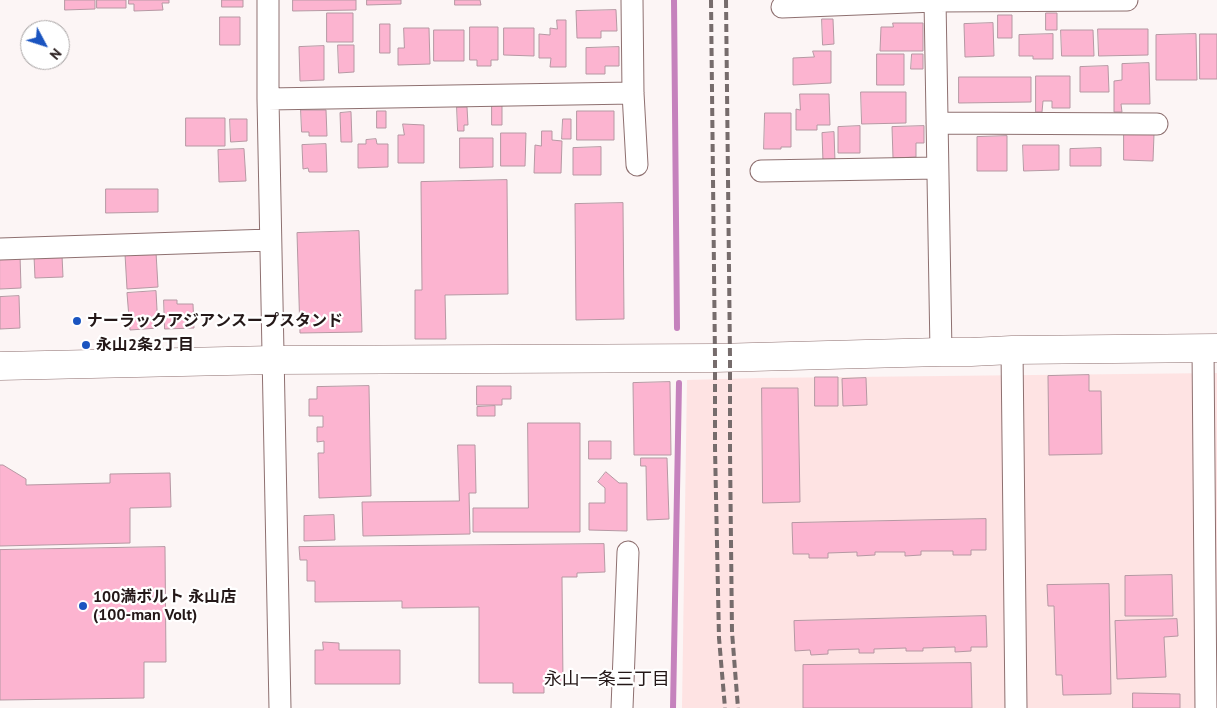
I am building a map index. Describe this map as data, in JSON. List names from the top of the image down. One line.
{"districts":["永山一条三丁目"],"places":["ナーラックアジアンスープスタンド","永山2条2丁目","100満ボルト 永山店 (100-man Volt)"],"north":"bottom right"}
